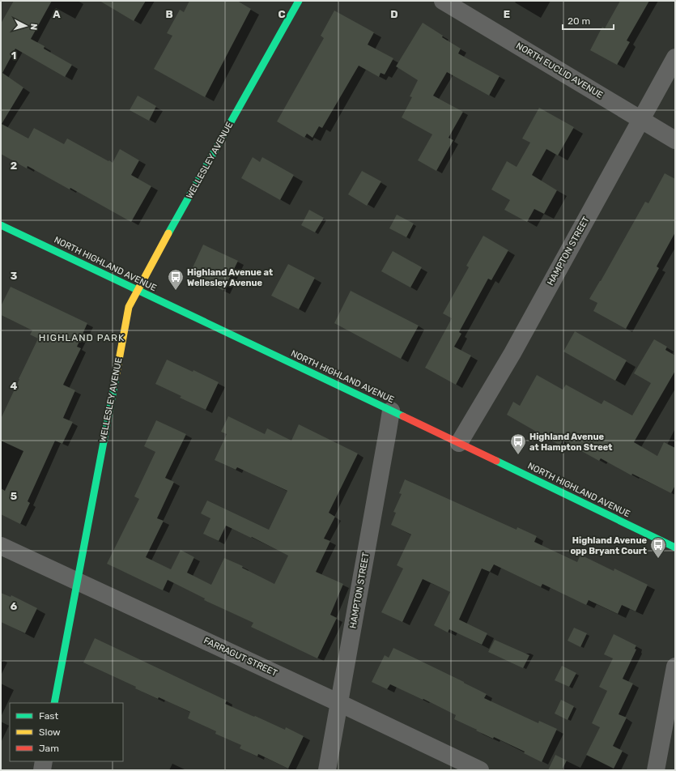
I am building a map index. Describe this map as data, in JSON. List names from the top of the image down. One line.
{"streets":{"street":["NORTH EUCLID AVENUE","WELLESLEY AVENUE","HAMPTON STREET","NORTH HIGHLAND AVENUE","FARRAGUT STREET"]},"crossings":[["NORTH EUCLID AVENUE","HAMPTON STREET"],["WELLESLEY AVENUE","NORTH HIGHLAND AVENUE"],["WELLESLEY AVENUE","FARRAGUT STREET"],["HAMPTON STREET","NORTH HIGHLAND AVENUE"],["HAMPTON STREET","FARRAGUT STREET"]],"districts":["HIGHLAND PARK"],"places":{"bus stop":["Highland Avenue at Wellesley Avenue","Highland Avenue at Hampton Street","Highland Avenue opp Bryant Court"]},"legend":["Fast","Slow","Jam"],"scale_bar":"20 m","north":"right","grid":{"columns":["A","B","C","D","E"],"rows":["1","2","3","4","5","6"]}}
